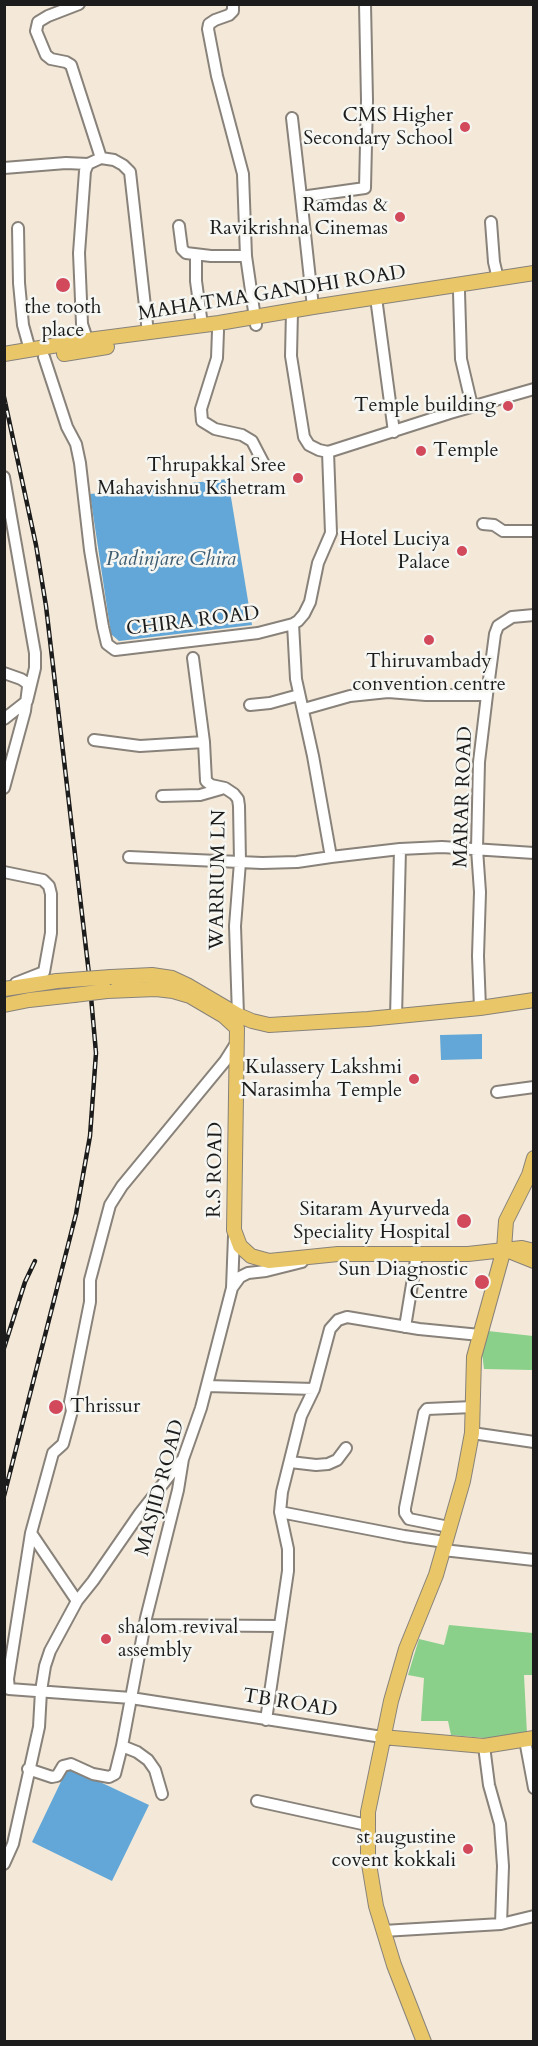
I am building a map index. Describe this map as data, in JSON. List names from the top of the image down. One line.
{"streets":{"main road":["MAHATMA GANDHI ROAD","R.S ROAD","TB ROAD"],"street":["CHIRA ROAD","MARAR ROAD","WARRIUM LN","MASJID ROAD"]},"crossings":[["MAHATMA GANDHI ROAD","CHIRA ROAD"],["WARRIUM LN","R.S ROAD"],["R.S ROAD","MASJID ROAD"],["MASJID ROAD","TB ROAD"]],"water":["Padinjare Chira"],"places":["CMS Higher Secondary School","Ramdas & Ravikrishna Cinemas","the tooth place","Temple building","Temple","Thrupakkal Sree Mahavishnu Kshetram","Hotel Luciya Palace","Thiruvambady convention centre","Kulassery Lakshmi Narasimha Temple","Sitaram Ayurveda Speciality Hospital","Sun Diagnostic Centre","Thrissur","shalom revival assembly","st augustine covent kokkali"]}
